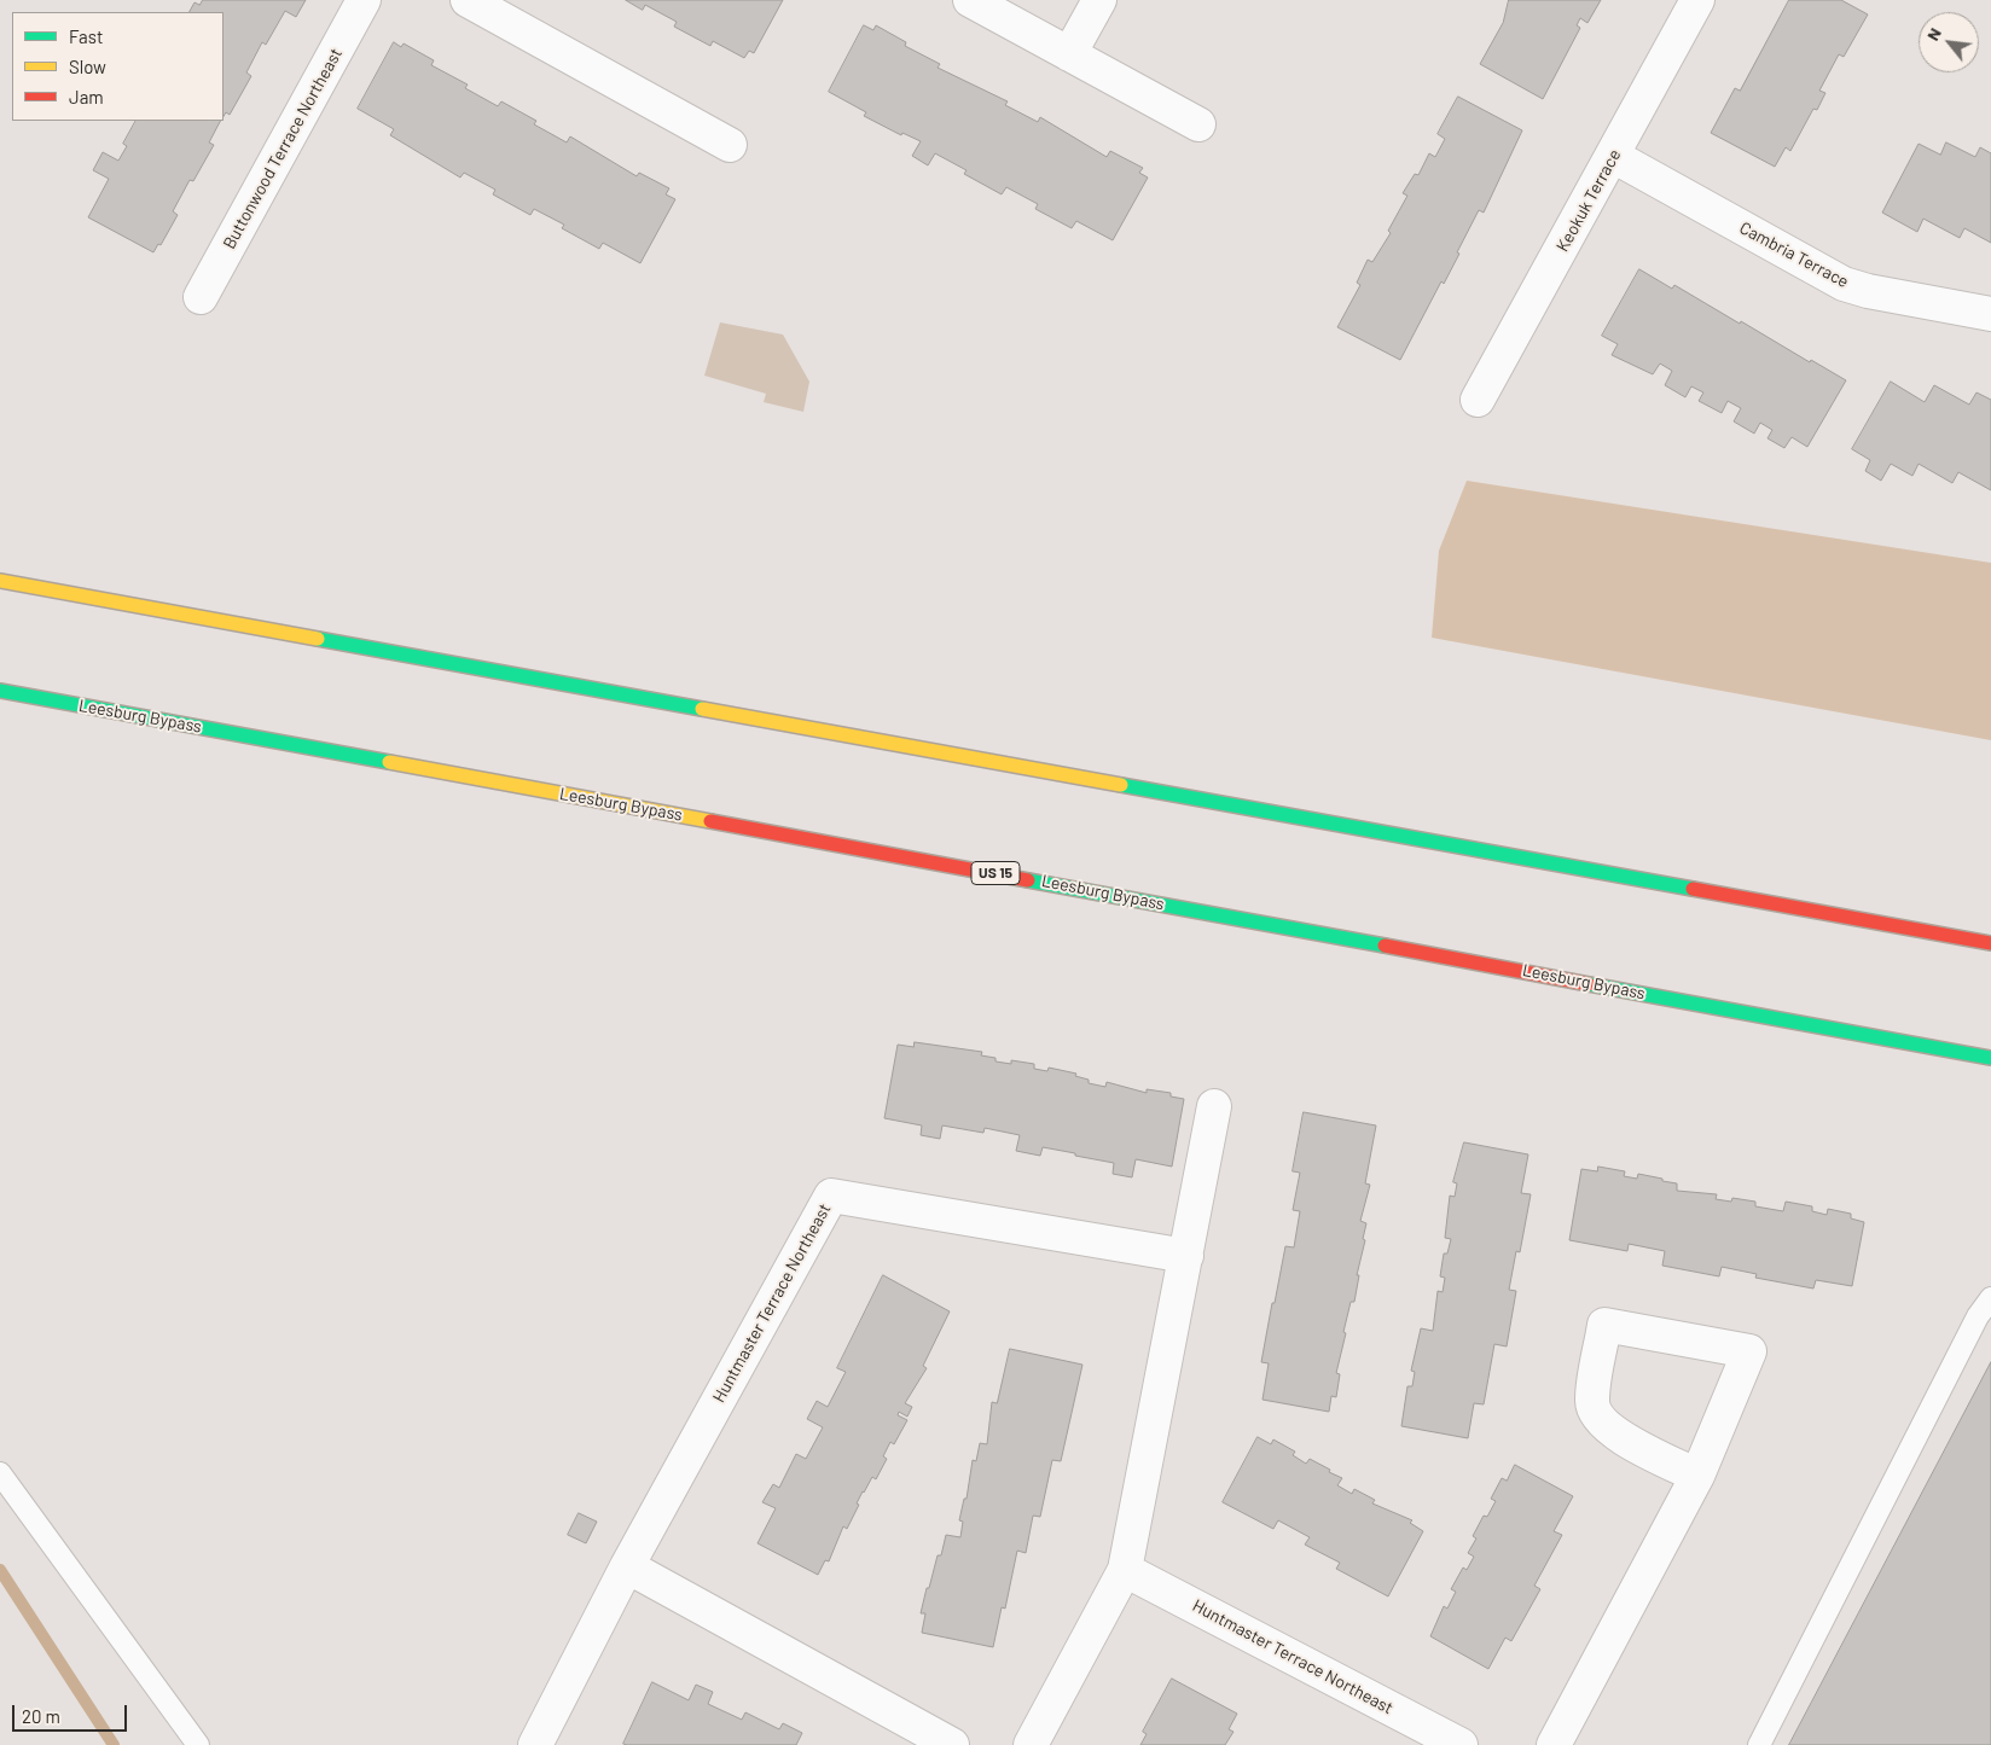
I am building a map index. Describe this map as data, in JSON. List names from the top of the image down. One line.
{"streets":{"highway":["Leesburg Bypass","US 15"],"street":["Buttonwood Terrace Northeast","Keokuk Terrace","Cambria Terrace","Huntmaster Terrace Northeast"]},"crossings":[["Keokuk Terrace","Cambria Terrace"]],"legend":["Fast","Slow","Jam"],"scale_bar":"20 m","north":"top left"}
